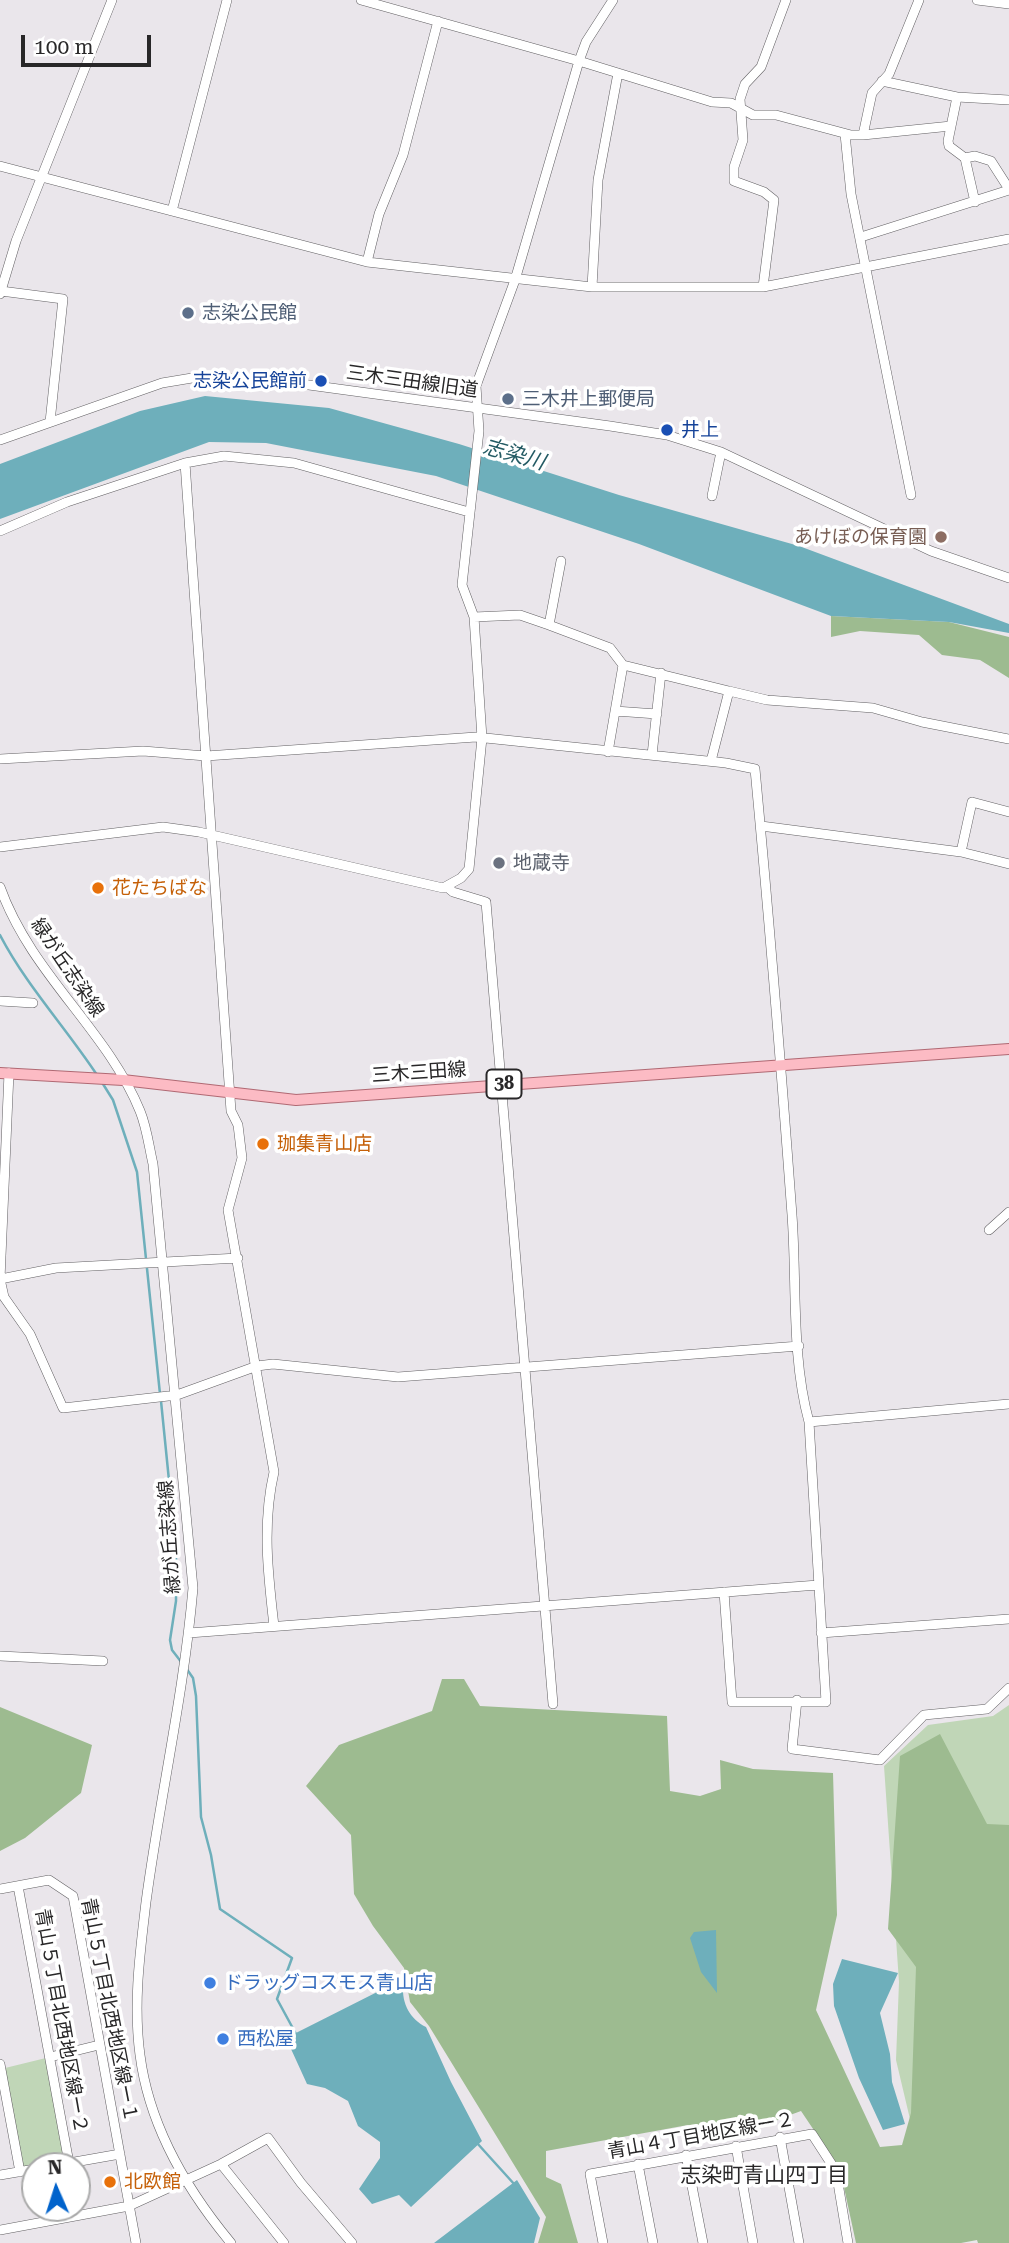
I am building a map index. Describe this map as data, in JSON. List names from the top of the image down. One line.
{"streets":{"main road":["三木三田線","38"],"street":["三木三田線旧道","緑が丘志染線","青山５丁目北西地区線ー１","青山５丁目北西地区線ー２","青山４丁目地区線ー２"]},"crossings":[["緑が丘志染線","三木三田線"],["青山５丁目北西地区線ー１","青山５丁目北西地区線ー２"]],"districts":["志染町青山四丁目"],"water":["志染川"],"places":["志染公民館","志染公民館前","三木井上郵便局","井上","あけぼの保育園","地蔵寺","花たちばな","珈集青山店","ドラッグコスモス青山店","西松屋","北欧館"],"scale_bar":"100 m","north":"top"}
